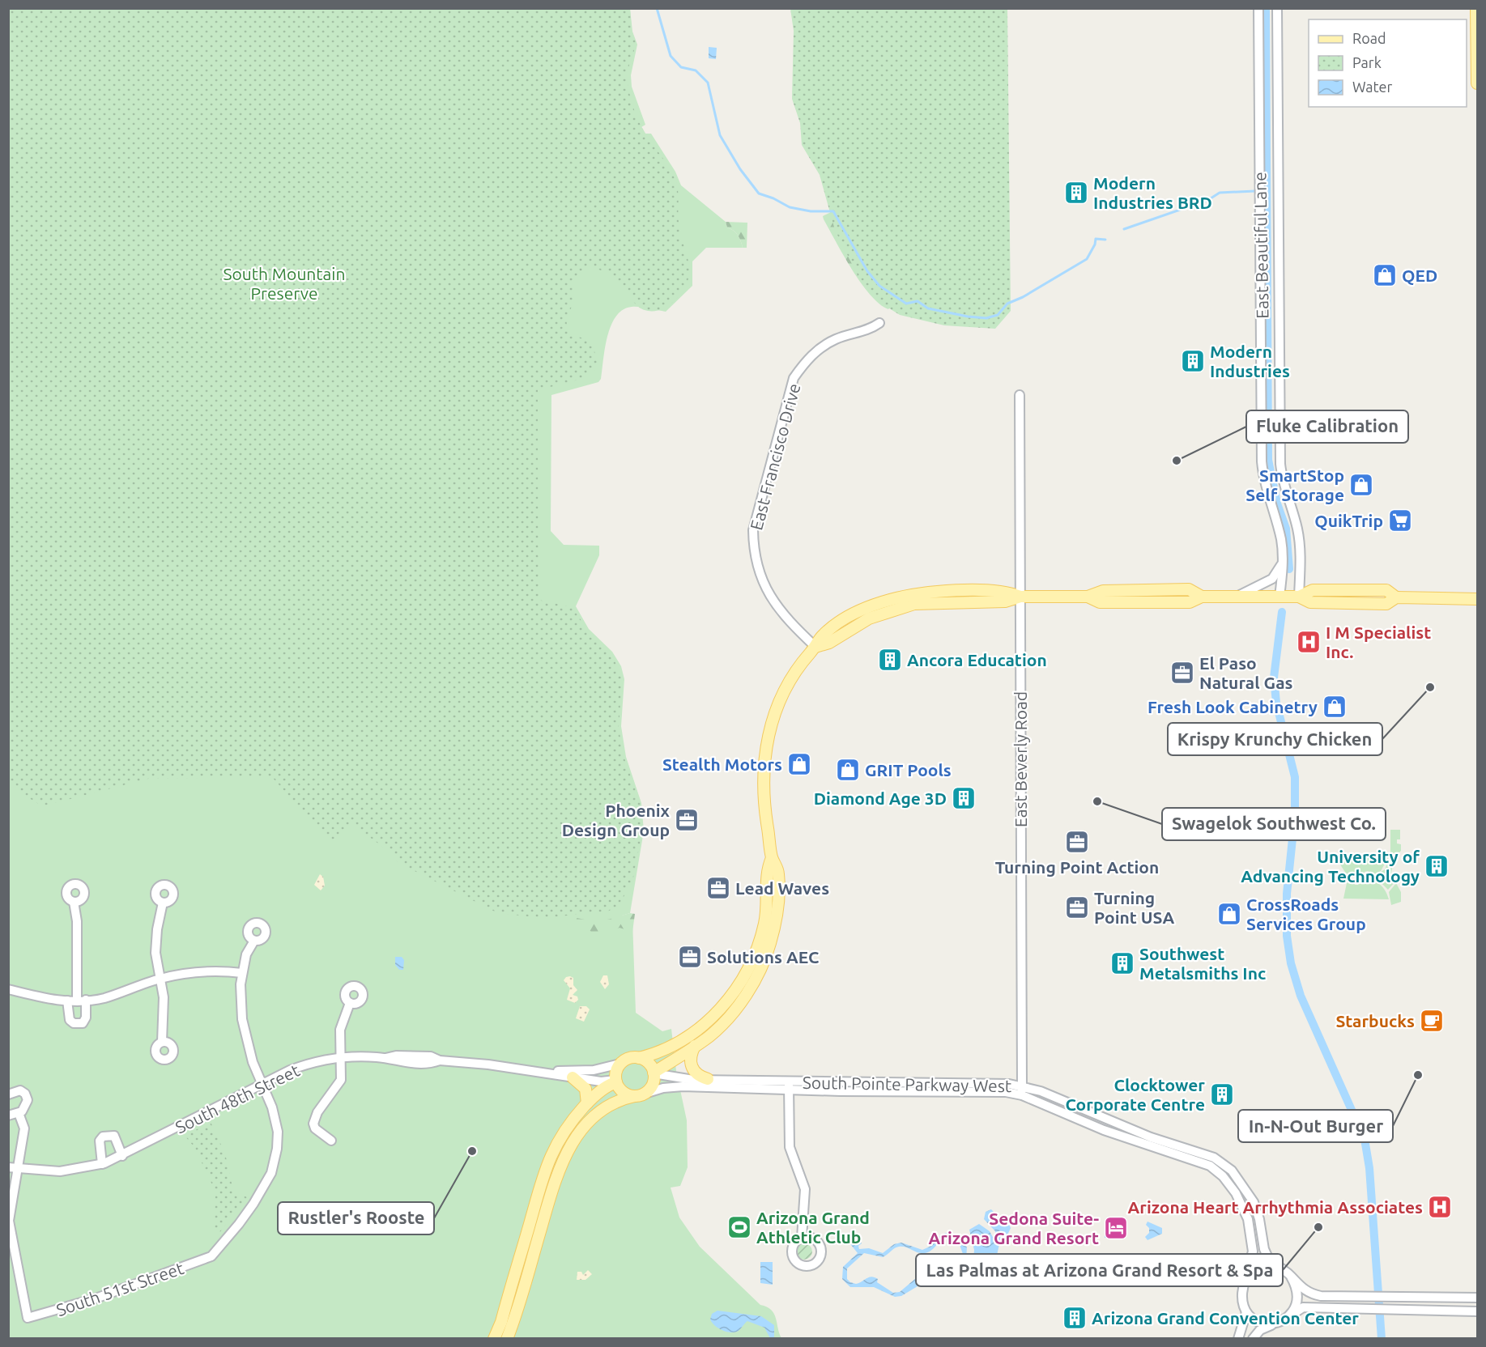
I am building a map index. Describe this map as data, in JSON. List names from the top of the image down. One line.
{"streets":{"street":["East Beautiful Lane","East Francisco Drive","East Beverly Road","South Pointe Parkway West","South 48th Street","South 51st Street"]},"crossings":[["East Beverly Road","South Pointe Parkway West"],["South Pointe Parkway West","South 48th Street"],["South 48th Street","South 51st Street"]],"parks":["South Mountain Preserve"],"places":{"building":["Modern Industries BRD","Modern Industries","Ancora Education","Diamond Age 3D","University of Advancing Technology","Southwest Metalsmiths Inc","Clocktower Corporate Centre","Arizona Grand Convention Center"],"shop":["QED","SmartStop Self Storage","Fresh Look Cabinetry","Stealth Motors","GRIT Pools","CrossRoads Services Group"],"other":["Fluke Calibration","Krispy Krunchy Chicken","Swagelok Southwest Co.","In-N-Out Burger","Rustler's Rooste","Las Palmas at Arizona Grand Resort & Spa"],"supermarket":["QuikTrip"],"hospital":["I M Specialist Inc.","Arizona Heart Arrhythmia Associates"],"office":["El Paso Natural Gas","Phoenix Design Group","Turning Point Action","Lead Waves","Turning Point USA","Solutions AEC"],"cafe":["Starbucks"],"sports":["Arizona Grand Athletic Club"],"hotel":["Sedona Suite- Arizona Grand Resort"]},"legend":["Road","Park","Water"]}
